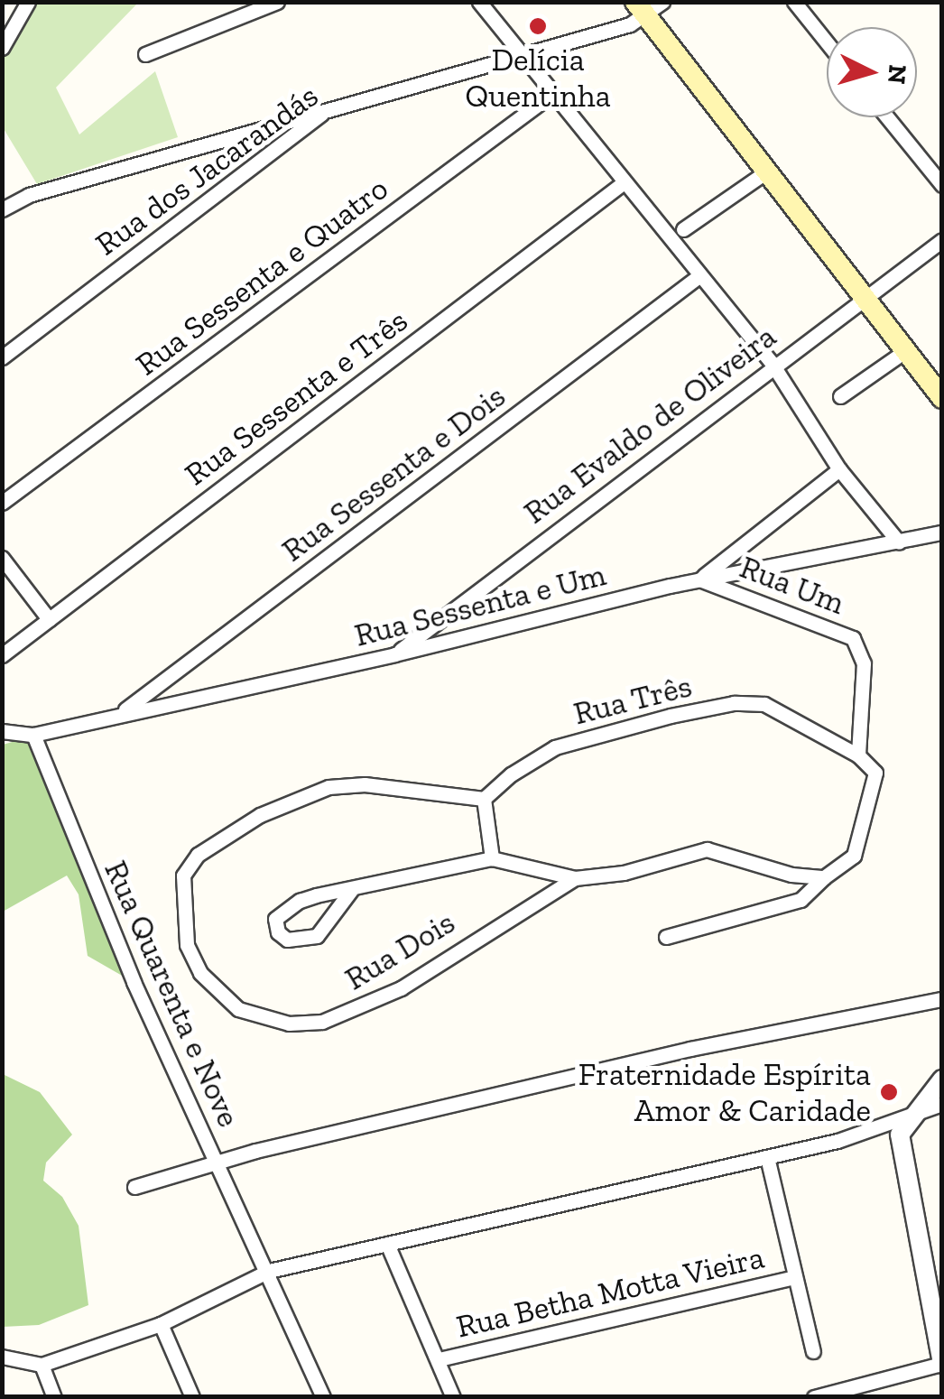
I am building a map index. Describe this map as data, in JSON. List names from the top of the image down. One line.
{"streets":{"street":["Rua dos Jacarandás","Rua Sessenta e Quatro","Rua Sessenta e Três","Rua Evaldo de Oliveira","Rua Sessenta e Dois","Rua Um","Rua Sessenta e Um","Rua Três","Rua Dois","Rua Quarenta e Nove","Rua Betha Motta Vieira"]},"crossings":[["Rua Evaldo de Oliveira","Rua Sessenta e Um"],["Rua Sessenta e Dois","Rua Sessenta e Um"],["Rua Um","Rua Sessenta e Um"],["Rua Um","Rua Três"],["Rua Sessenta e Um","Rua Quarenta e Nove"],["Rua Três","Rua Dois"]],"places":["Delícia Quentinha","Fraternidade Espírita Amor & Caridade"],"north":"right"}
